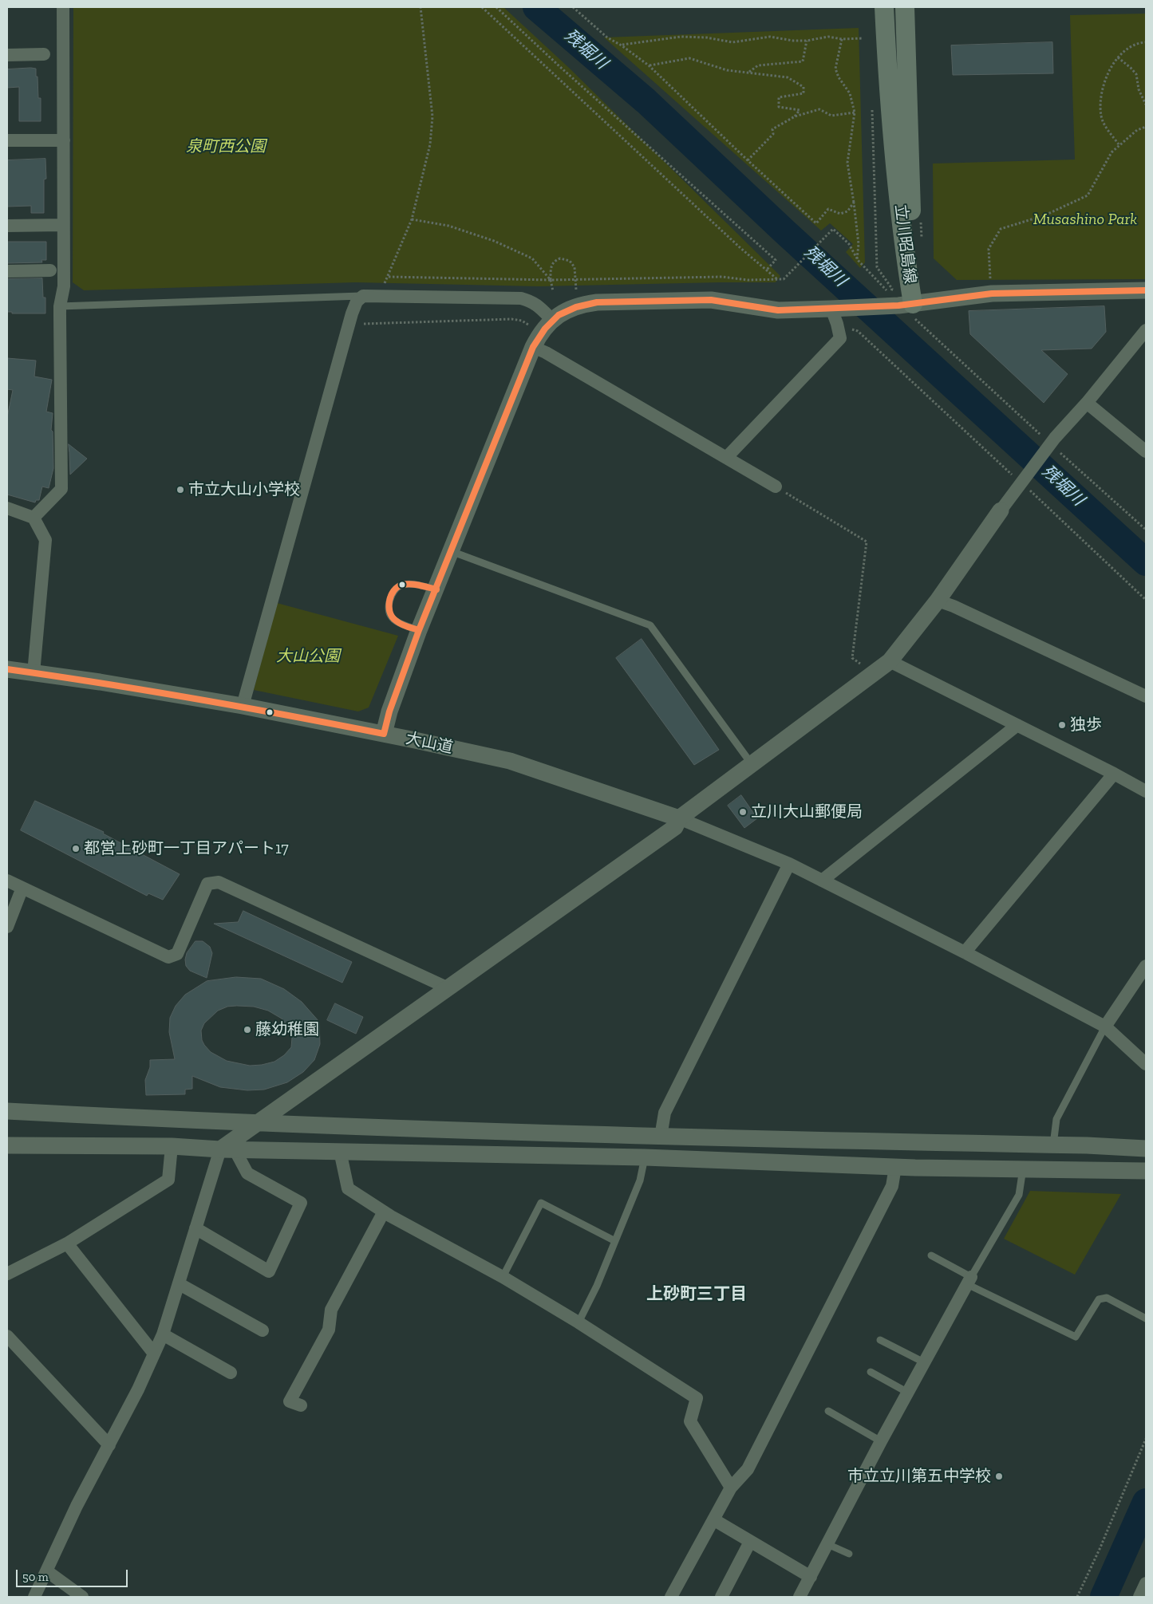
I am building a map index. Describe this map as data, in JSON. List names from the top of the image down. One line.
{"streets":{"main road":["立川昭島線"],"street":["大山道"]},"districts":["上砂町三丁目"],"water":["残堀川"],"parks":["泉町西公園","Musashino Park","大山公園"],"places":["市立大山小学校","独歩","立川大山郵便局","都営上砂町一丁目アパート17","藤幼稚園","市立立川第五中学校"],"scale_bar":"50 m"}
